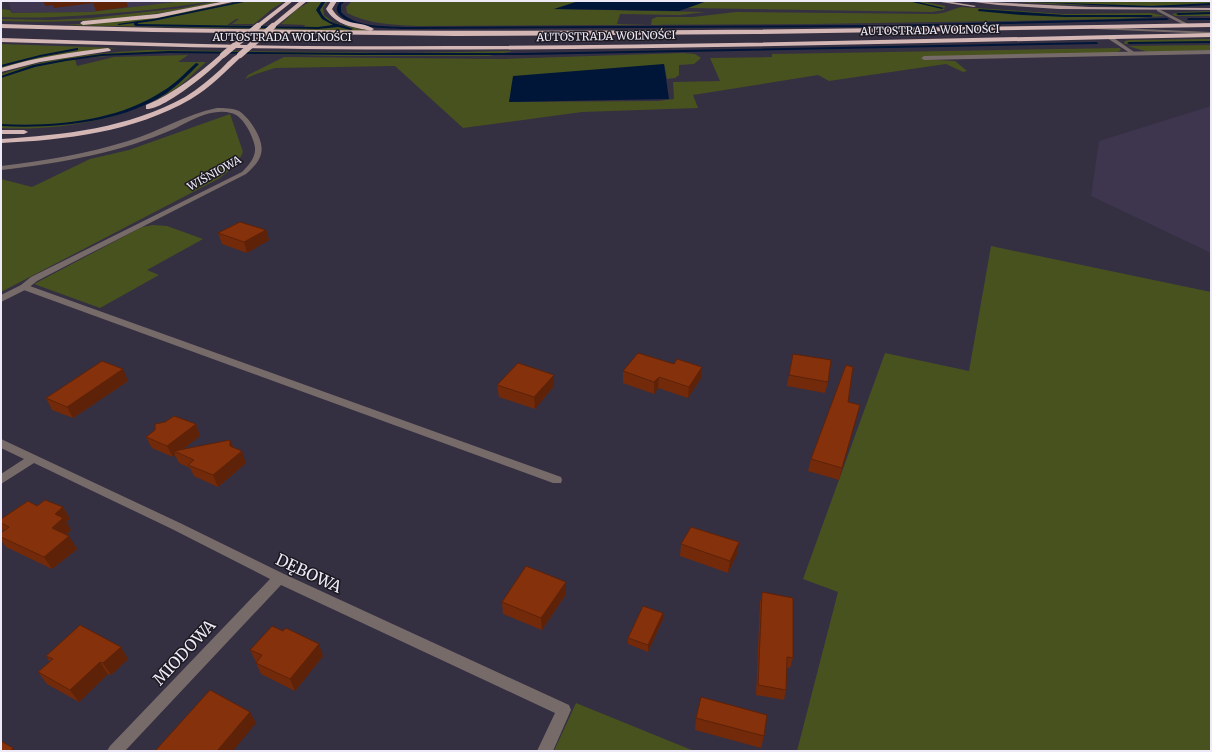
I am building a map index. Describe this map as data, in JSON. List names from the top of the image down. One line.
{"streets":{"highway":["AUTOSTRADA WOLNOŚCI"],"street":["WIŚNIOWA","DĘBOWA","MIODOWA"]},"crossings":[["DĘBOWA","MIODOWA"]]}
